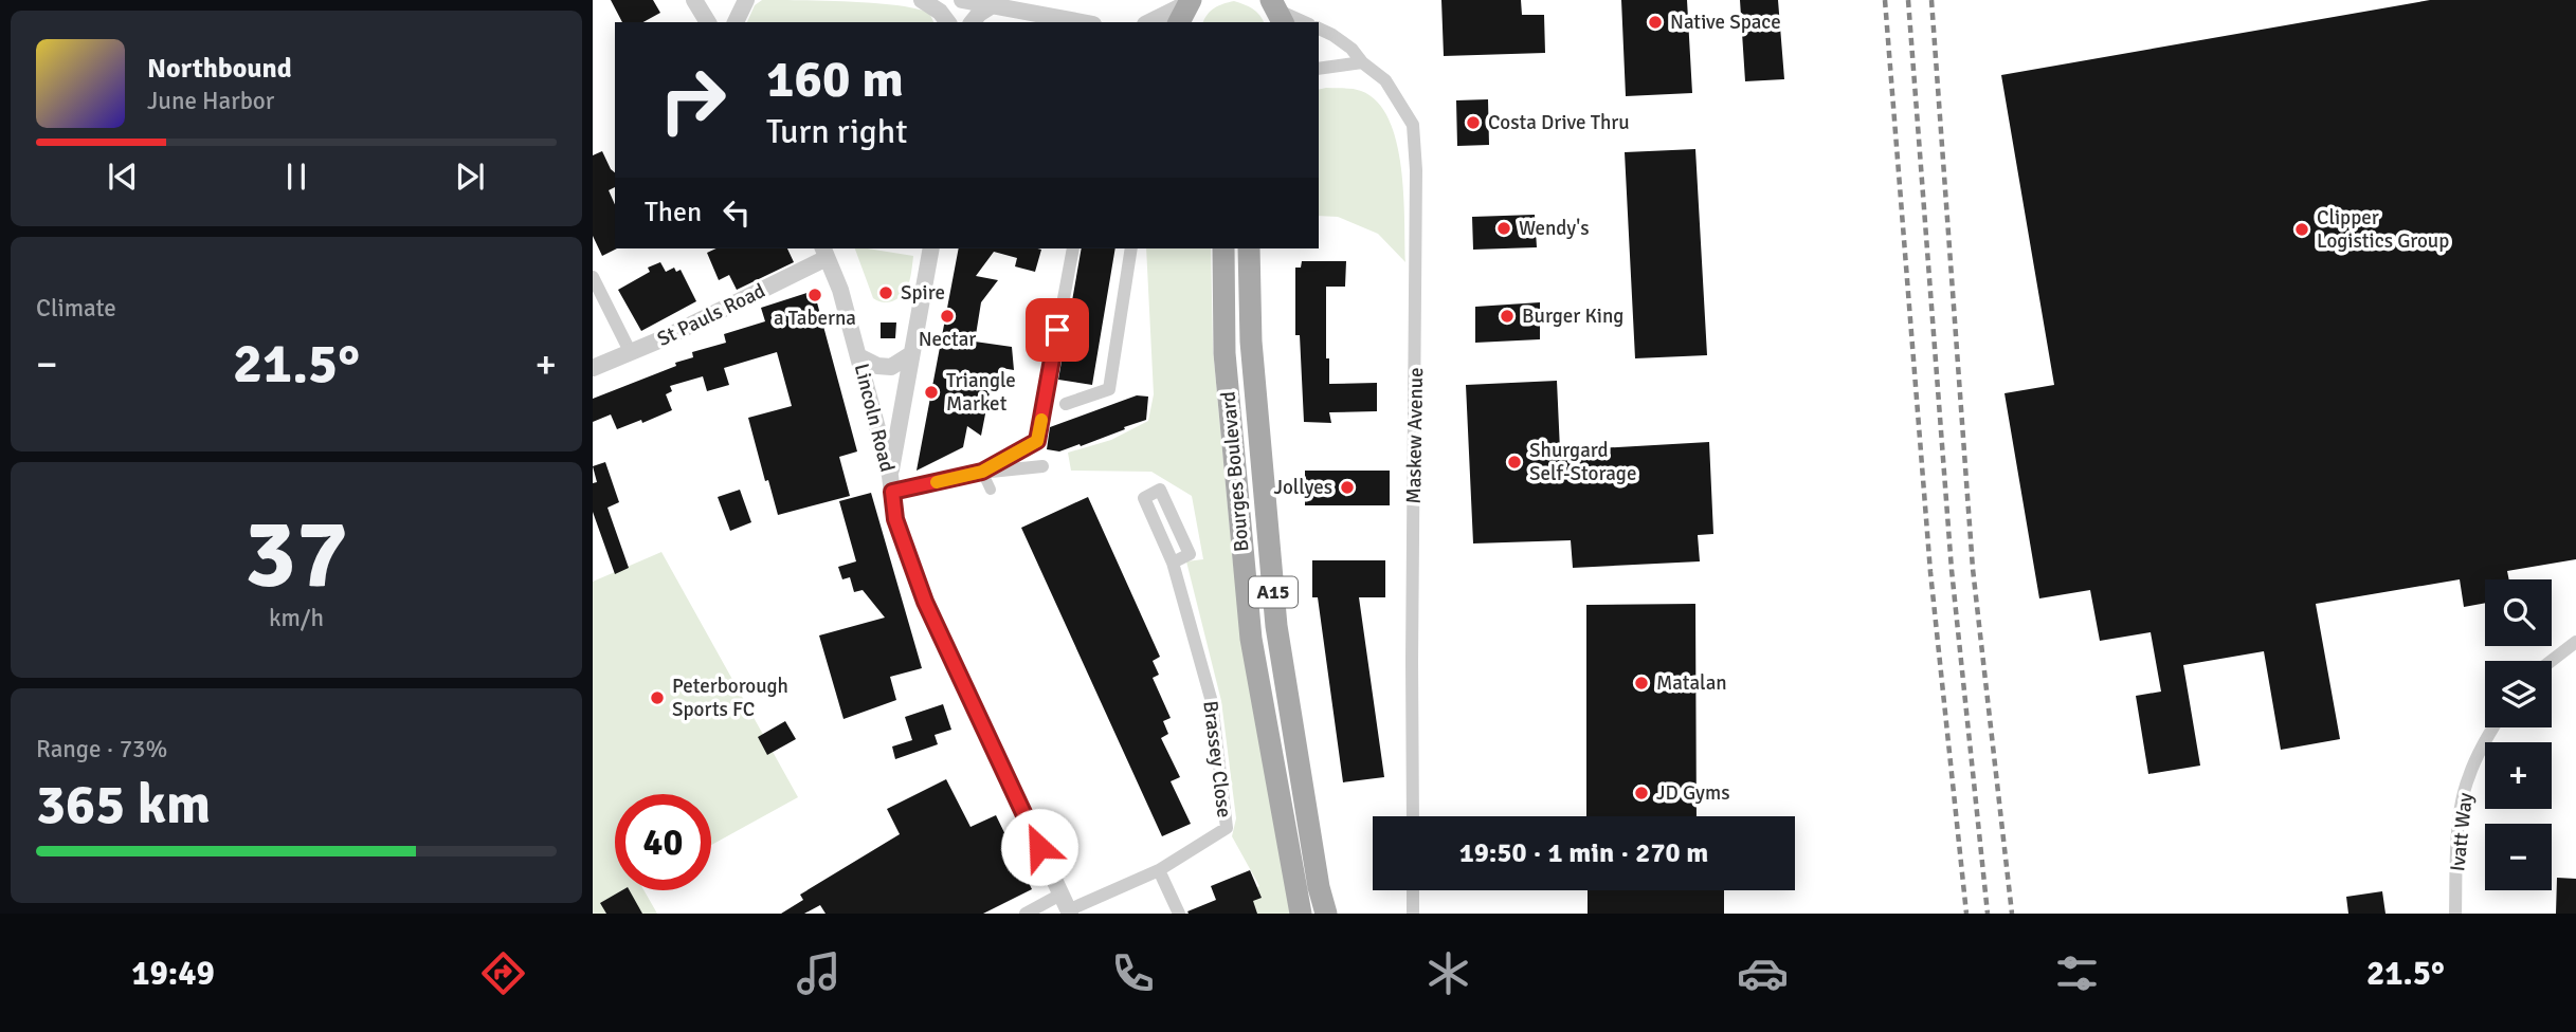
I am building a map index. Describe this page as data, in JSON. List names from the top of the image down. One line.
{"streets":{"main road":["Bourges Boulevard","A15"],"street":["St Pauls Road","Lincoln Road","Maskew Avenue","Brassey Close","Ivatt Way"]},"crossings":[["St Pauls Road","Lincoln Road"],["Lincoln Road","Brassey Close"]],"places":["Native Space","Costa Drive Thru","Wendy's","Clipper Logistics Group","Spire","a Taberna","Nectar","Burger King","Triangle Market","Shurgard Self-Storage","Jollyes","Matalan","Peterborough Sports FC","JD Gyms"],"page":{"turn":["160 m","Turn right"],"song":["Northbound","June Harbor"],"then":"Then","tile":["Climate",["37","km/h"],["Range · 73%","365 km"]],"heat":["−","21.5°","+"],"map_buttons":["+","−"],"limit":"40","trip":"19:50 · 1 min · 270 m","tabs":["19:49","21.5°"]}}
